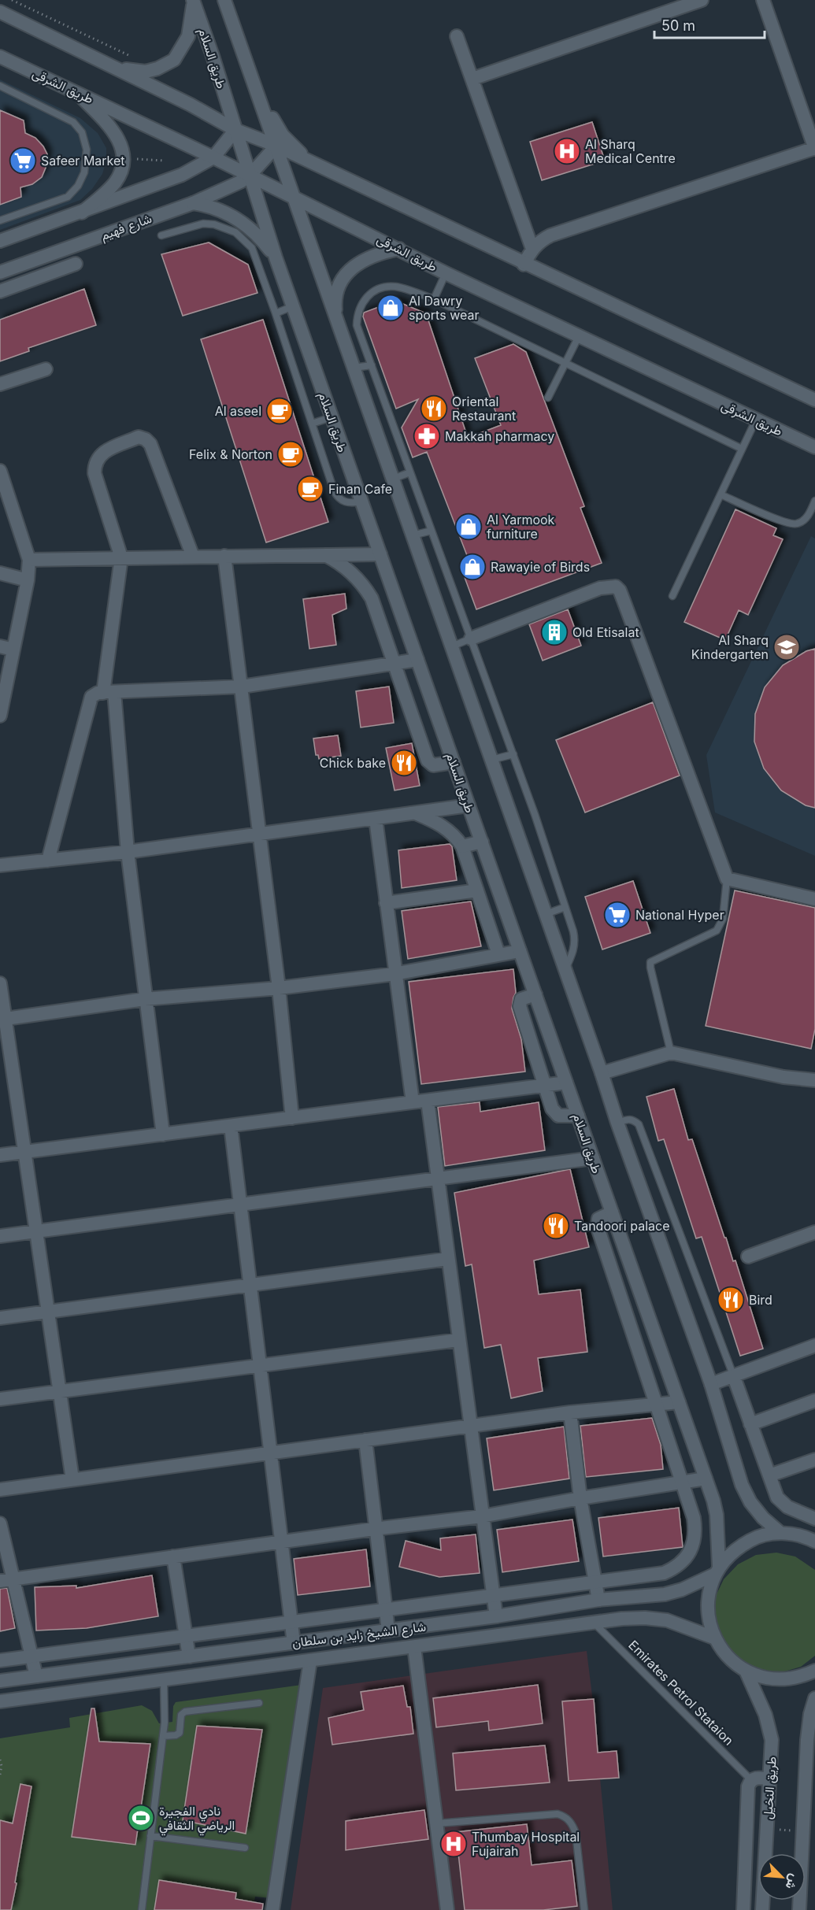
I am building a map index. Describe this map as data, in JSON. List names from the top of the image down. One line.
{"streets":{"street":["طريق السلام","طريق الشرقى","شارع فهيم","شارع الشيخ زايد بن سلطان","طريق النخيل"],"lane":["Emirates Petrol Stataion"]},"crossings":[["طريق السلام","طريق الشرقى"],["طريق السلام","شارع فهيم"],["طريق السلام","شارع الشيخ زايد بن سلطان"],["طريق الشرقى","شارع فهيم"],["شارع الشيخ زايد بن سلطان","Emirates Petrol Stataion"]],"places":{"hospital":["Al Sharq Medical Centre","Thumbay Hospital Fujairah"],"supermarket":["Safeer Market","National Hyper"],"shop":["Al Dawry sports wear","Al Yarmook furniture","Rawayie of Birds"],"restaurant":["Oriental Restaurant","Chick bake","Tandoori palace","Bird"],"cafe":["Al aseel","Felix & Norton","Finan Cafe"],"pharmacy":["Makkah pharmacy"],"building":["Old Etisalat"],"school or university":["Al Sharq Kindergarten"],"sports":["نادي الفجيرة الرياضي الثقافي"]},"scale_bar":"50 m","north":"bottom right"}
